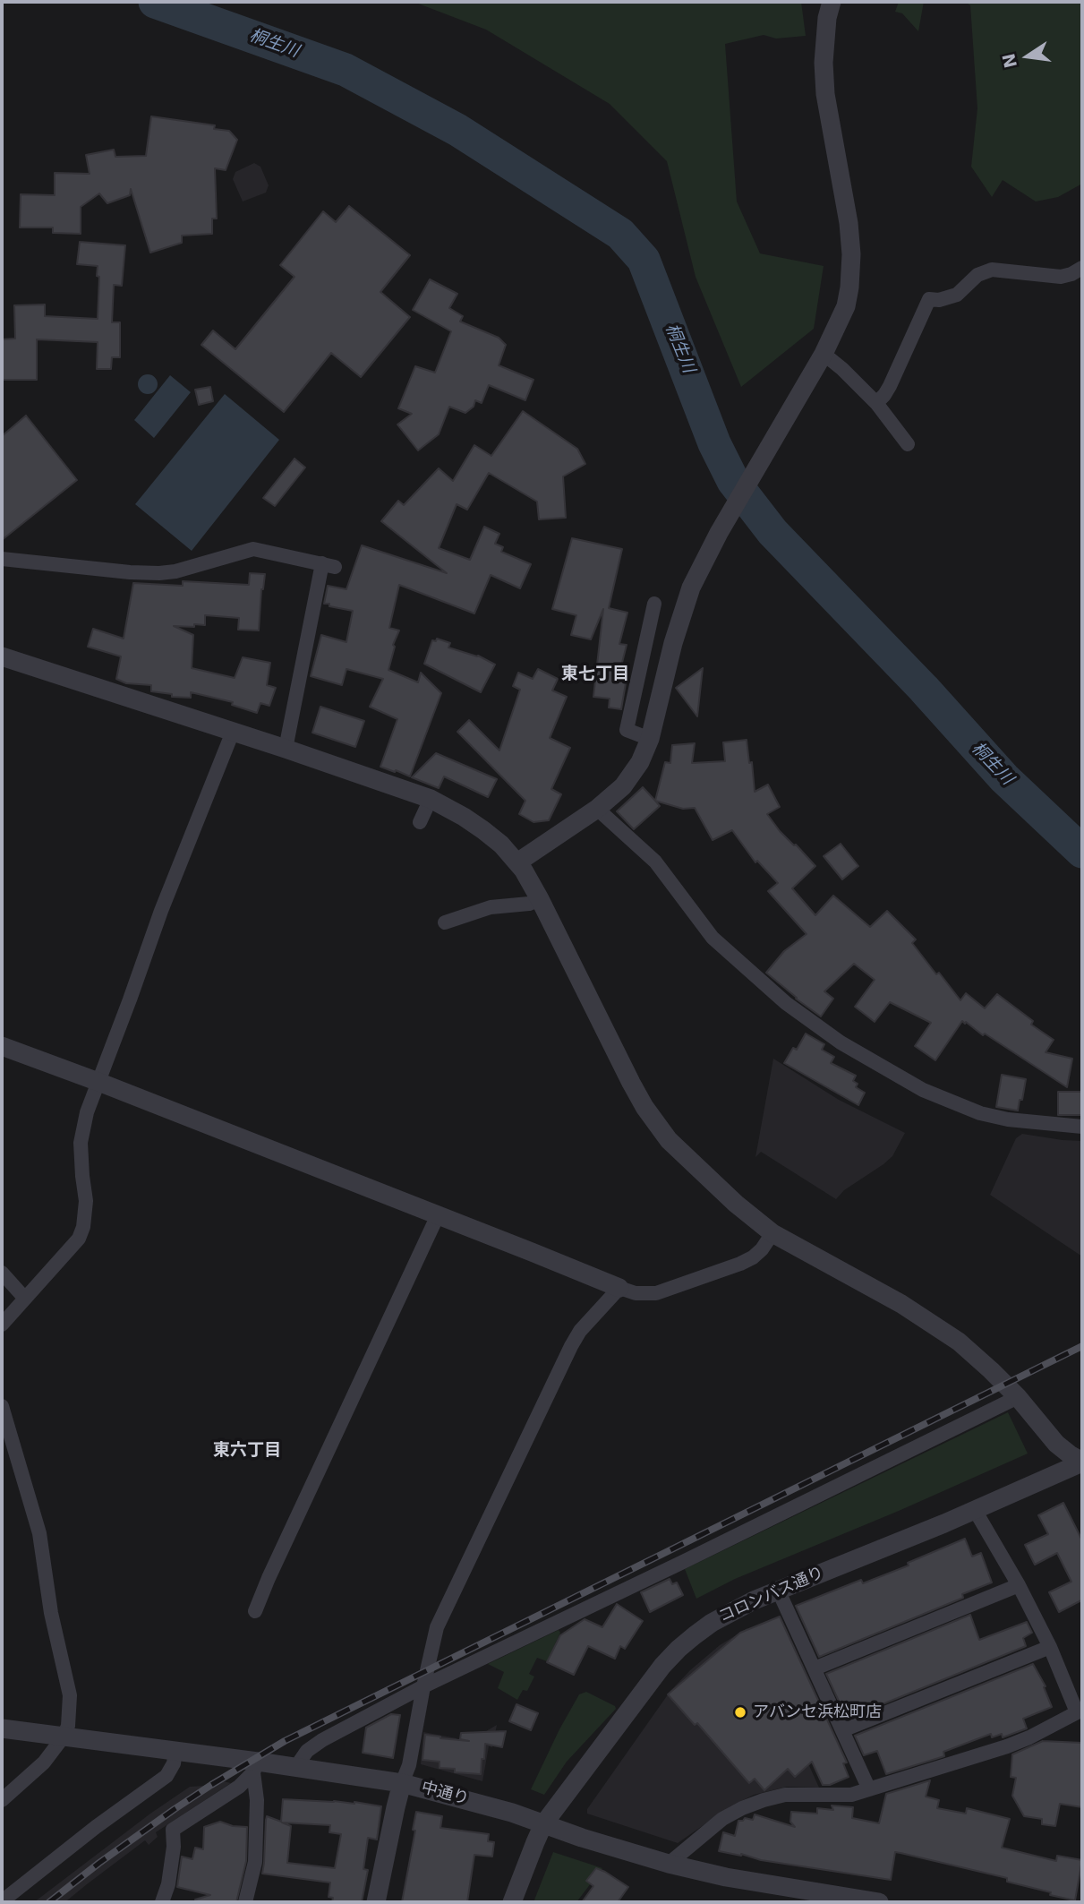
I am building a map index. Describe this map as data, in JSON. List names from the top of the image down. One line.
{"streets":{"street":["コロンバス通り","中通り"]},"crossings":[["コロンバス通り","中通り"]],"districts":["東七丁目","東六丁目"],"water":["桐生川"],"places":["アバンセ浜松町店"],"north":"left"}
